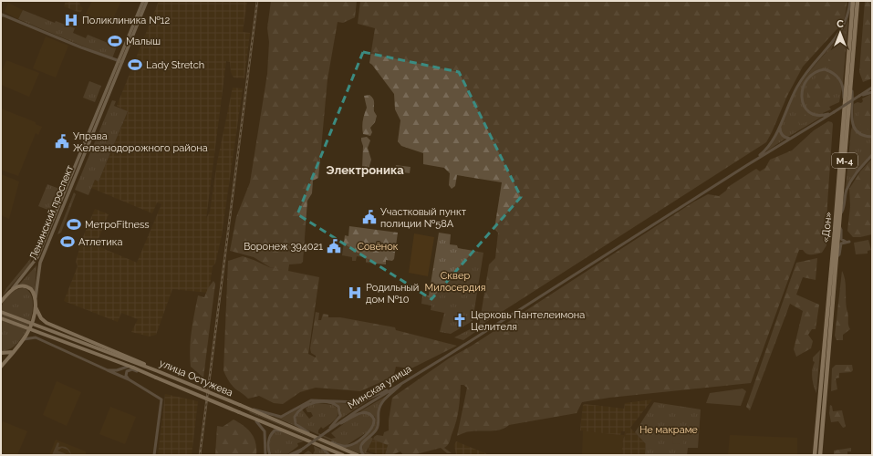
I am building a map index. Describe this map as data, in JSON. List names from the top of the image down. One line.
{"streets":{"highway":["М-4","«Дон»"],"main road":["Ленинский проспект","улица Остужева"],"street":["Минская улица"]},"crossings":[["Ленинский проспект","улица Остужева"]],"districts":["Электроника"],"parks":["Совёнок","Сквер Милосердия","Не макраме"],"places":{"hospital":["Поликлиника №12","Родильный дом №10"],"sports":["Малыш","Lady Stretch","МетроFitness","Атлетика"],"public building":["Управа Железнодорожного района","Участковый пункт полиции №58А","Воронеж 394021"],"church":["Церковь Пантелеимона Целителя"]},"north":"top"}
